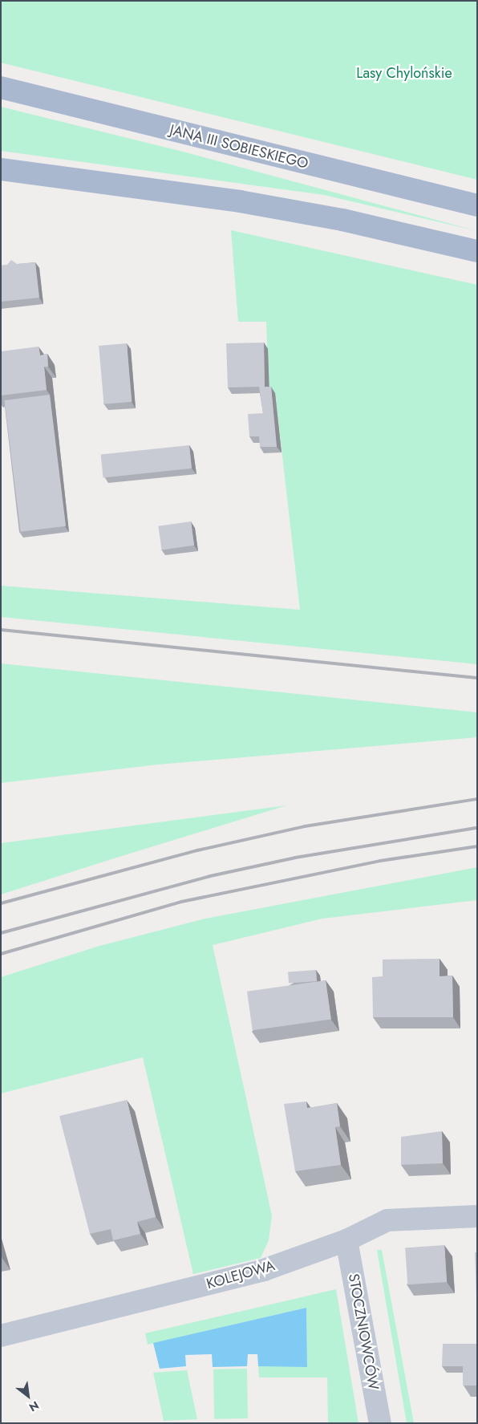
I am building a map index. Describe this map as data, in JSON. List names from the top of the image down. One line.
{"streets":{"main road":["JANA III SOBIESKIEGO"],"street":["KOLEJOWA","STOCZNIOWCÓW"]},"crossings":[["KOLEJOWA","STOCZNIOWCÓW"]],"parks":["Lasy Chylońskie"],"north":"bottom right"}
